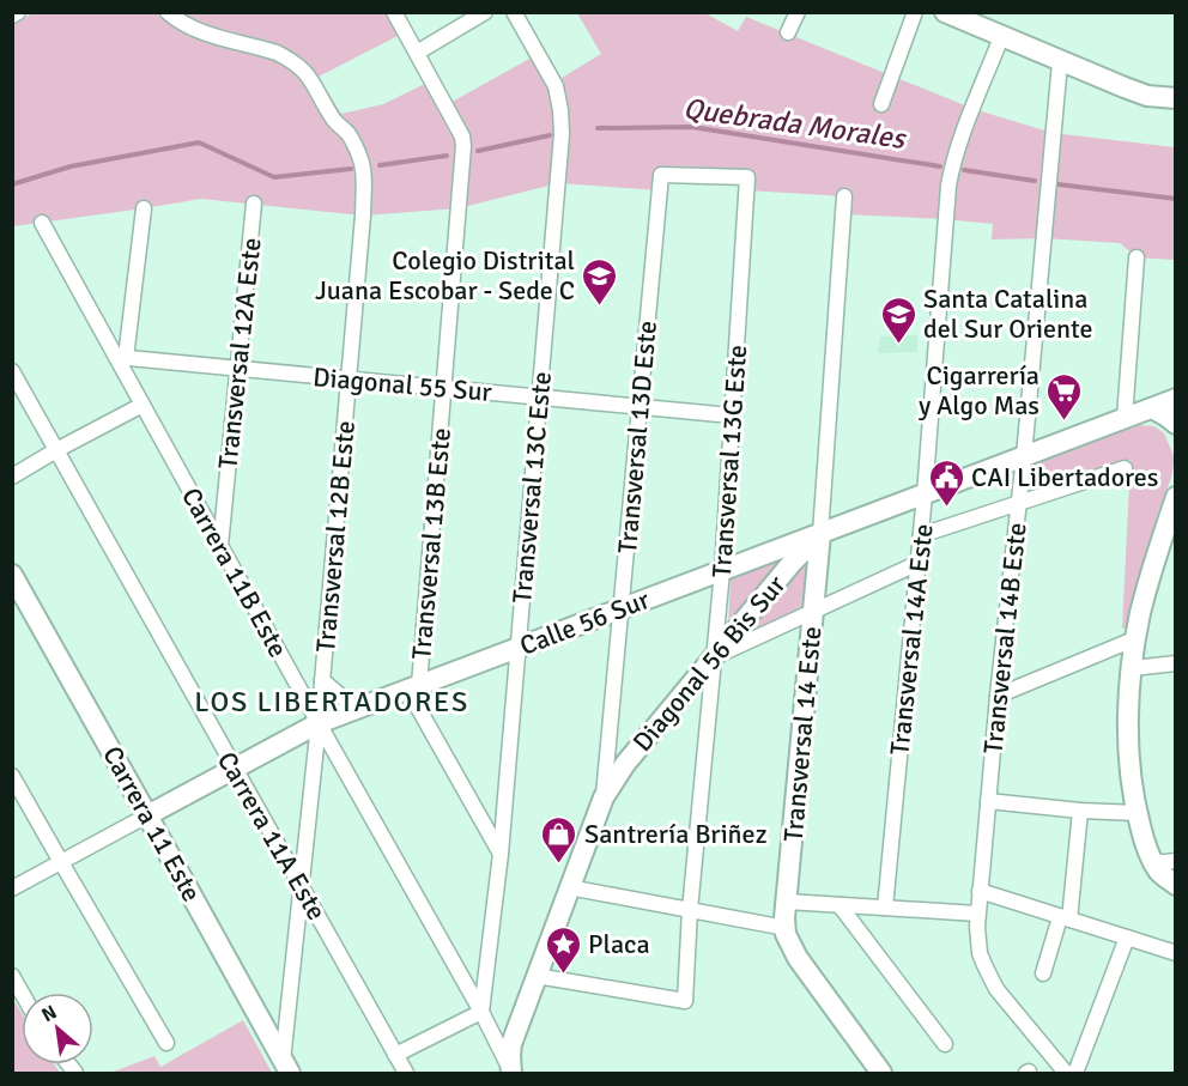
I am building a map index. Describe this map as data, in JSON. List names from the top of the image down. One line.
{"streets":{"street":["Transversal 12A Este","Diagonal 55 Sur","Transversal 13D Este","Transversal 13G Este","Transversal 13C Este","Transversal 12B Este","Transversal 13B Este","Carrera 11B Este","Calle 56 Sur","Transversal 14B Este","Transversal 14A Este","Diagonal 56 Bis Sur","Transversal 14 Este","Carrera 11 Este","Carrera 11A Este"]},"crossings":[["Transversal 12A Este","Diagonal 55 Sur"],["Transversal 12A Este","Carrera 11B Este"],["Diagonal 55 Sur","Transversal 13D Este"],["Diagonal 55 Sur","Transversal 13G Este"],["Diagonal 55 Sur","Transversal 13C Este"],["Diagonal 55 Sur","Transversal 12B Este"],["Diagonal 55 Sur","Transversal 13B Este"],["Diagonal 55 Sur","Carrera 11B Este"],["Transversal 13D Este","Transversal 13G Este"],["Transversal 13D Este","Carrera 11B Este"],["Transversal 13D Este","Calle 56 Sur"],["Transversal 13D Este","Diagonal 56 Bis Sur"],["Transversal 13G Este","Calle 56 Sur"],["Transversal 13G Este","Diagonal 56 Bis Sur"],["Transversal 13C Este","Transversal 13B Este"],["Transversal 13C Este","Carrera 11B Este"],["Transversal 13C Este","Calle 56 Sur"],["Transversal 12B Este","Carrera 11B Este"],["Transversal 12B Este","Calle 56 Sur"],["Transversal 12B Este","Carrera 11 Este"],["Transversal 12B Este","Carrera 11A Este"],["Transversal 13B Este","Calle 56 Sur"],["Carrera 11B Este","Calle 56 Sur"],["Calle 56 Sur","Transversal 14B Este"],["Calle 56 Sur","Transversal 14A Este"],["Calle 56 Sur","Diagonal 56 Bis Sur"],["Calle 56 Sur","Transversal 14 Este"],["Calle 56 Sur","Carrera 11 Este"],["Calle 56 Sur","Carrera 11A Este"],["Diagonal 56 Bis Sur","Transversal 14 Este"]],"districts":["LOS LIBERTADORES"],"water":["Quebrada Morales"],"places":{"school or university":["Colegio Distrital Juana Escobar - Sede C","Santa Catalina del Sur Oriente"],"supermarket":["Cigarrería y Algo Mas"],"public building":["CAI Libertadores"],"shop":["Santrería Briñez"],"place":["Placa"]},"north":"top left"}
